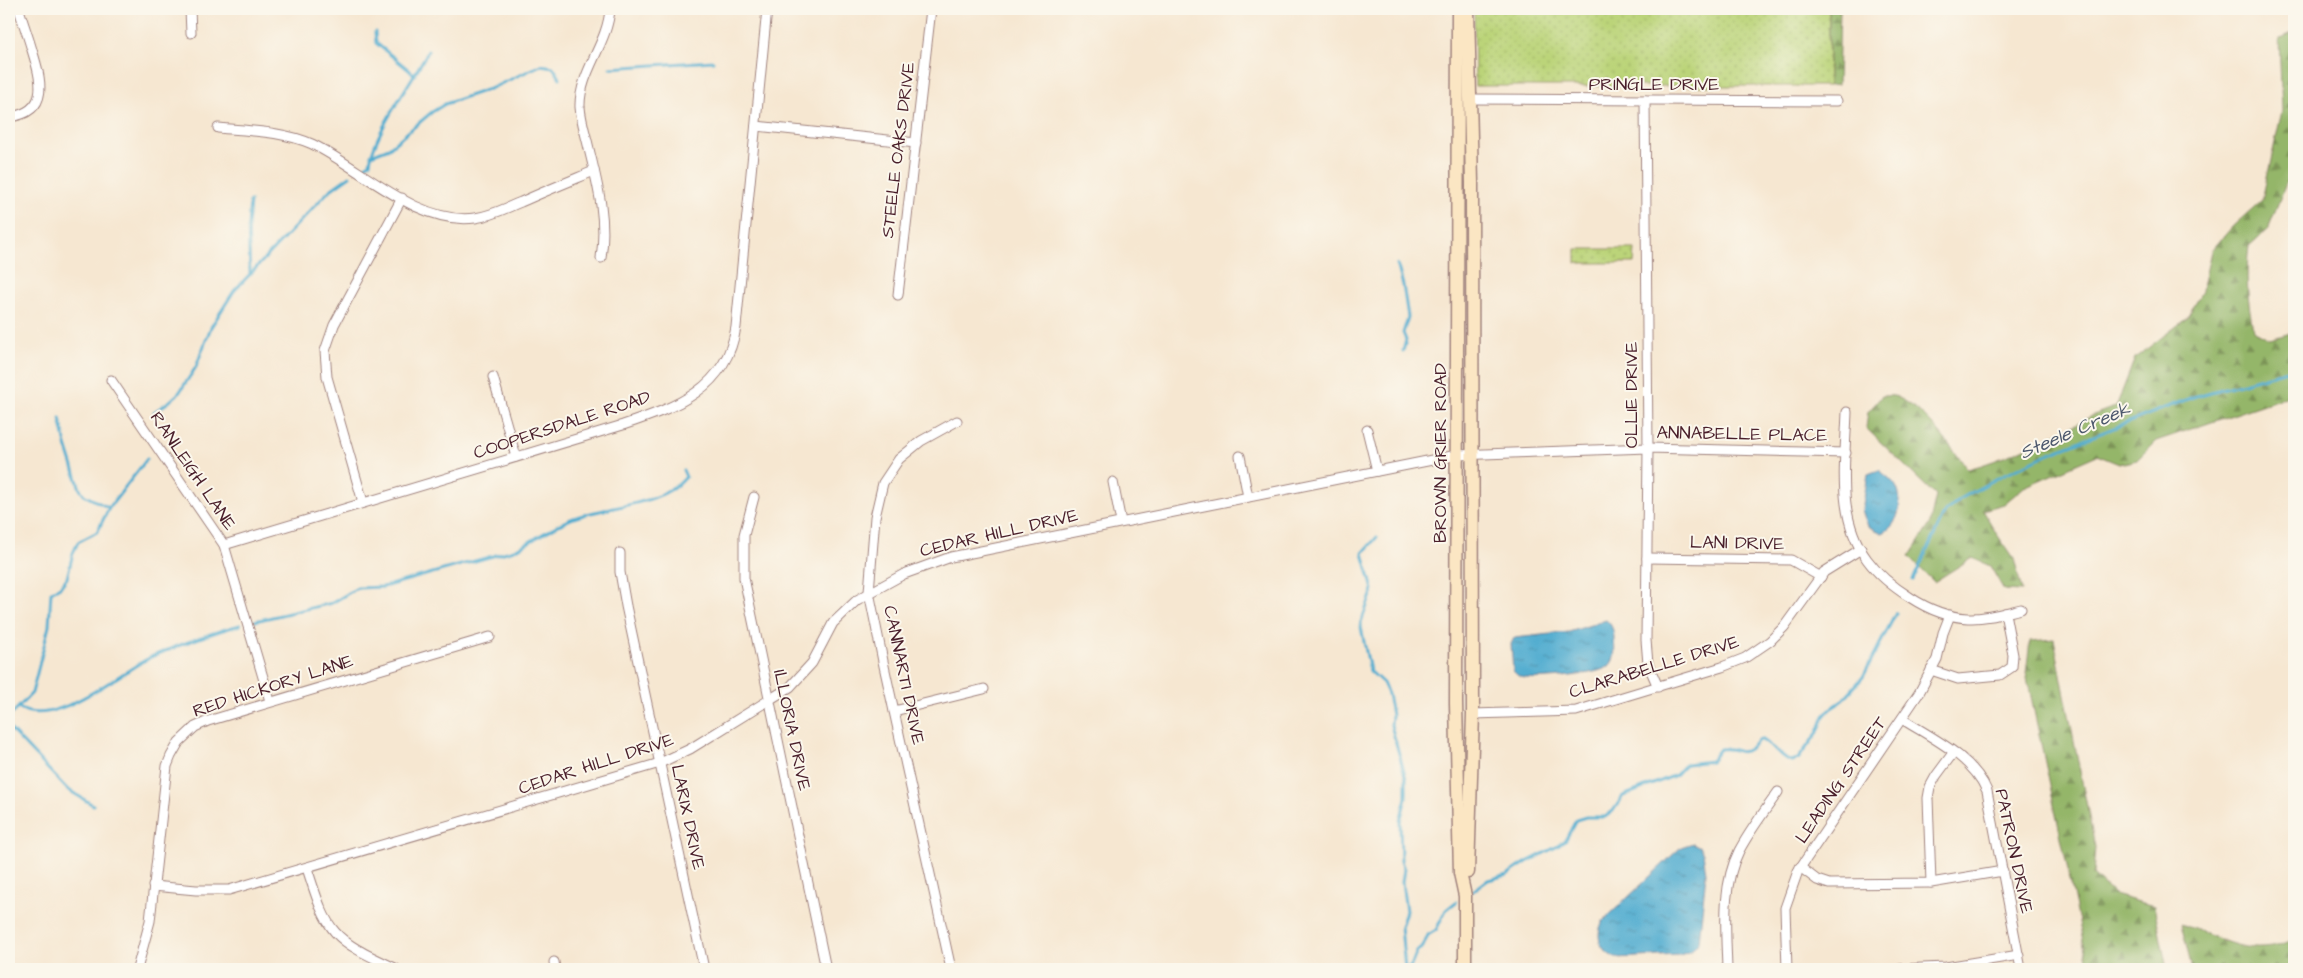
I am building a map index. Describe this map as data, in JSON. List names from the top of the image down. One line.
{"streets":{"main road":["BROWN GRIER ROAD"],"street":["PRINGLE DRIVE","STEELE OAKS DRIVE","OLLIE DRIVE","COOPERSDALE ROAD","ANNABELLE PLACE","RANLEIGH LANE","CEDAR HILL DRIVE","LANI DRIVE","CLARABELLE DRIVE","CANNARTI DRIVE","RED HICKORY LANE","ILLORIA DRIVE","LEADING STREET","LARIX DRIVE","PATRON DRIVE"]},"crossings":[["PRINGLE DRIVE","OLLIE DRIVE"],["PRINGLE DRIVE","BROWN GRIER ROAD"],["OLLIE DRIVE","ANNABELLE PLACE"],["OLLIE DRIVE","LANI DRIVE"],["OLLIE DRIVE","CLARABELLE DRIVE"],["COOPERSDALE ROAD","RANLEIGH LANE"],["ANNABELLE PLACE","BROWN GRIER ROAD"],["ANNABELLE PLACE","CEDAR HILL DRIVE"],["BROWN GRIER ROAD","CEDAR HILL DRIVE"],["BROWN GRIER ROAD","CLARABELLE DRIVE"],["RANLEIGH LANE","RED HICKORY LANE"],["CEDAR HILL DRIVE","CANNARTI DRIVE"],["CEDAR HILL DRIVE","RED HICKORY LANE"],["CEDAR HILL DRIVE","ILLORIA DRIVE"],["CEDAR HILL DRIVE","LARIX DRIVE"],["LANI DRIVE","CLARABELLE DRIVE"],["LEADING STREET","PATRON DRIVE"]],"water":["Steele Creek"]}
